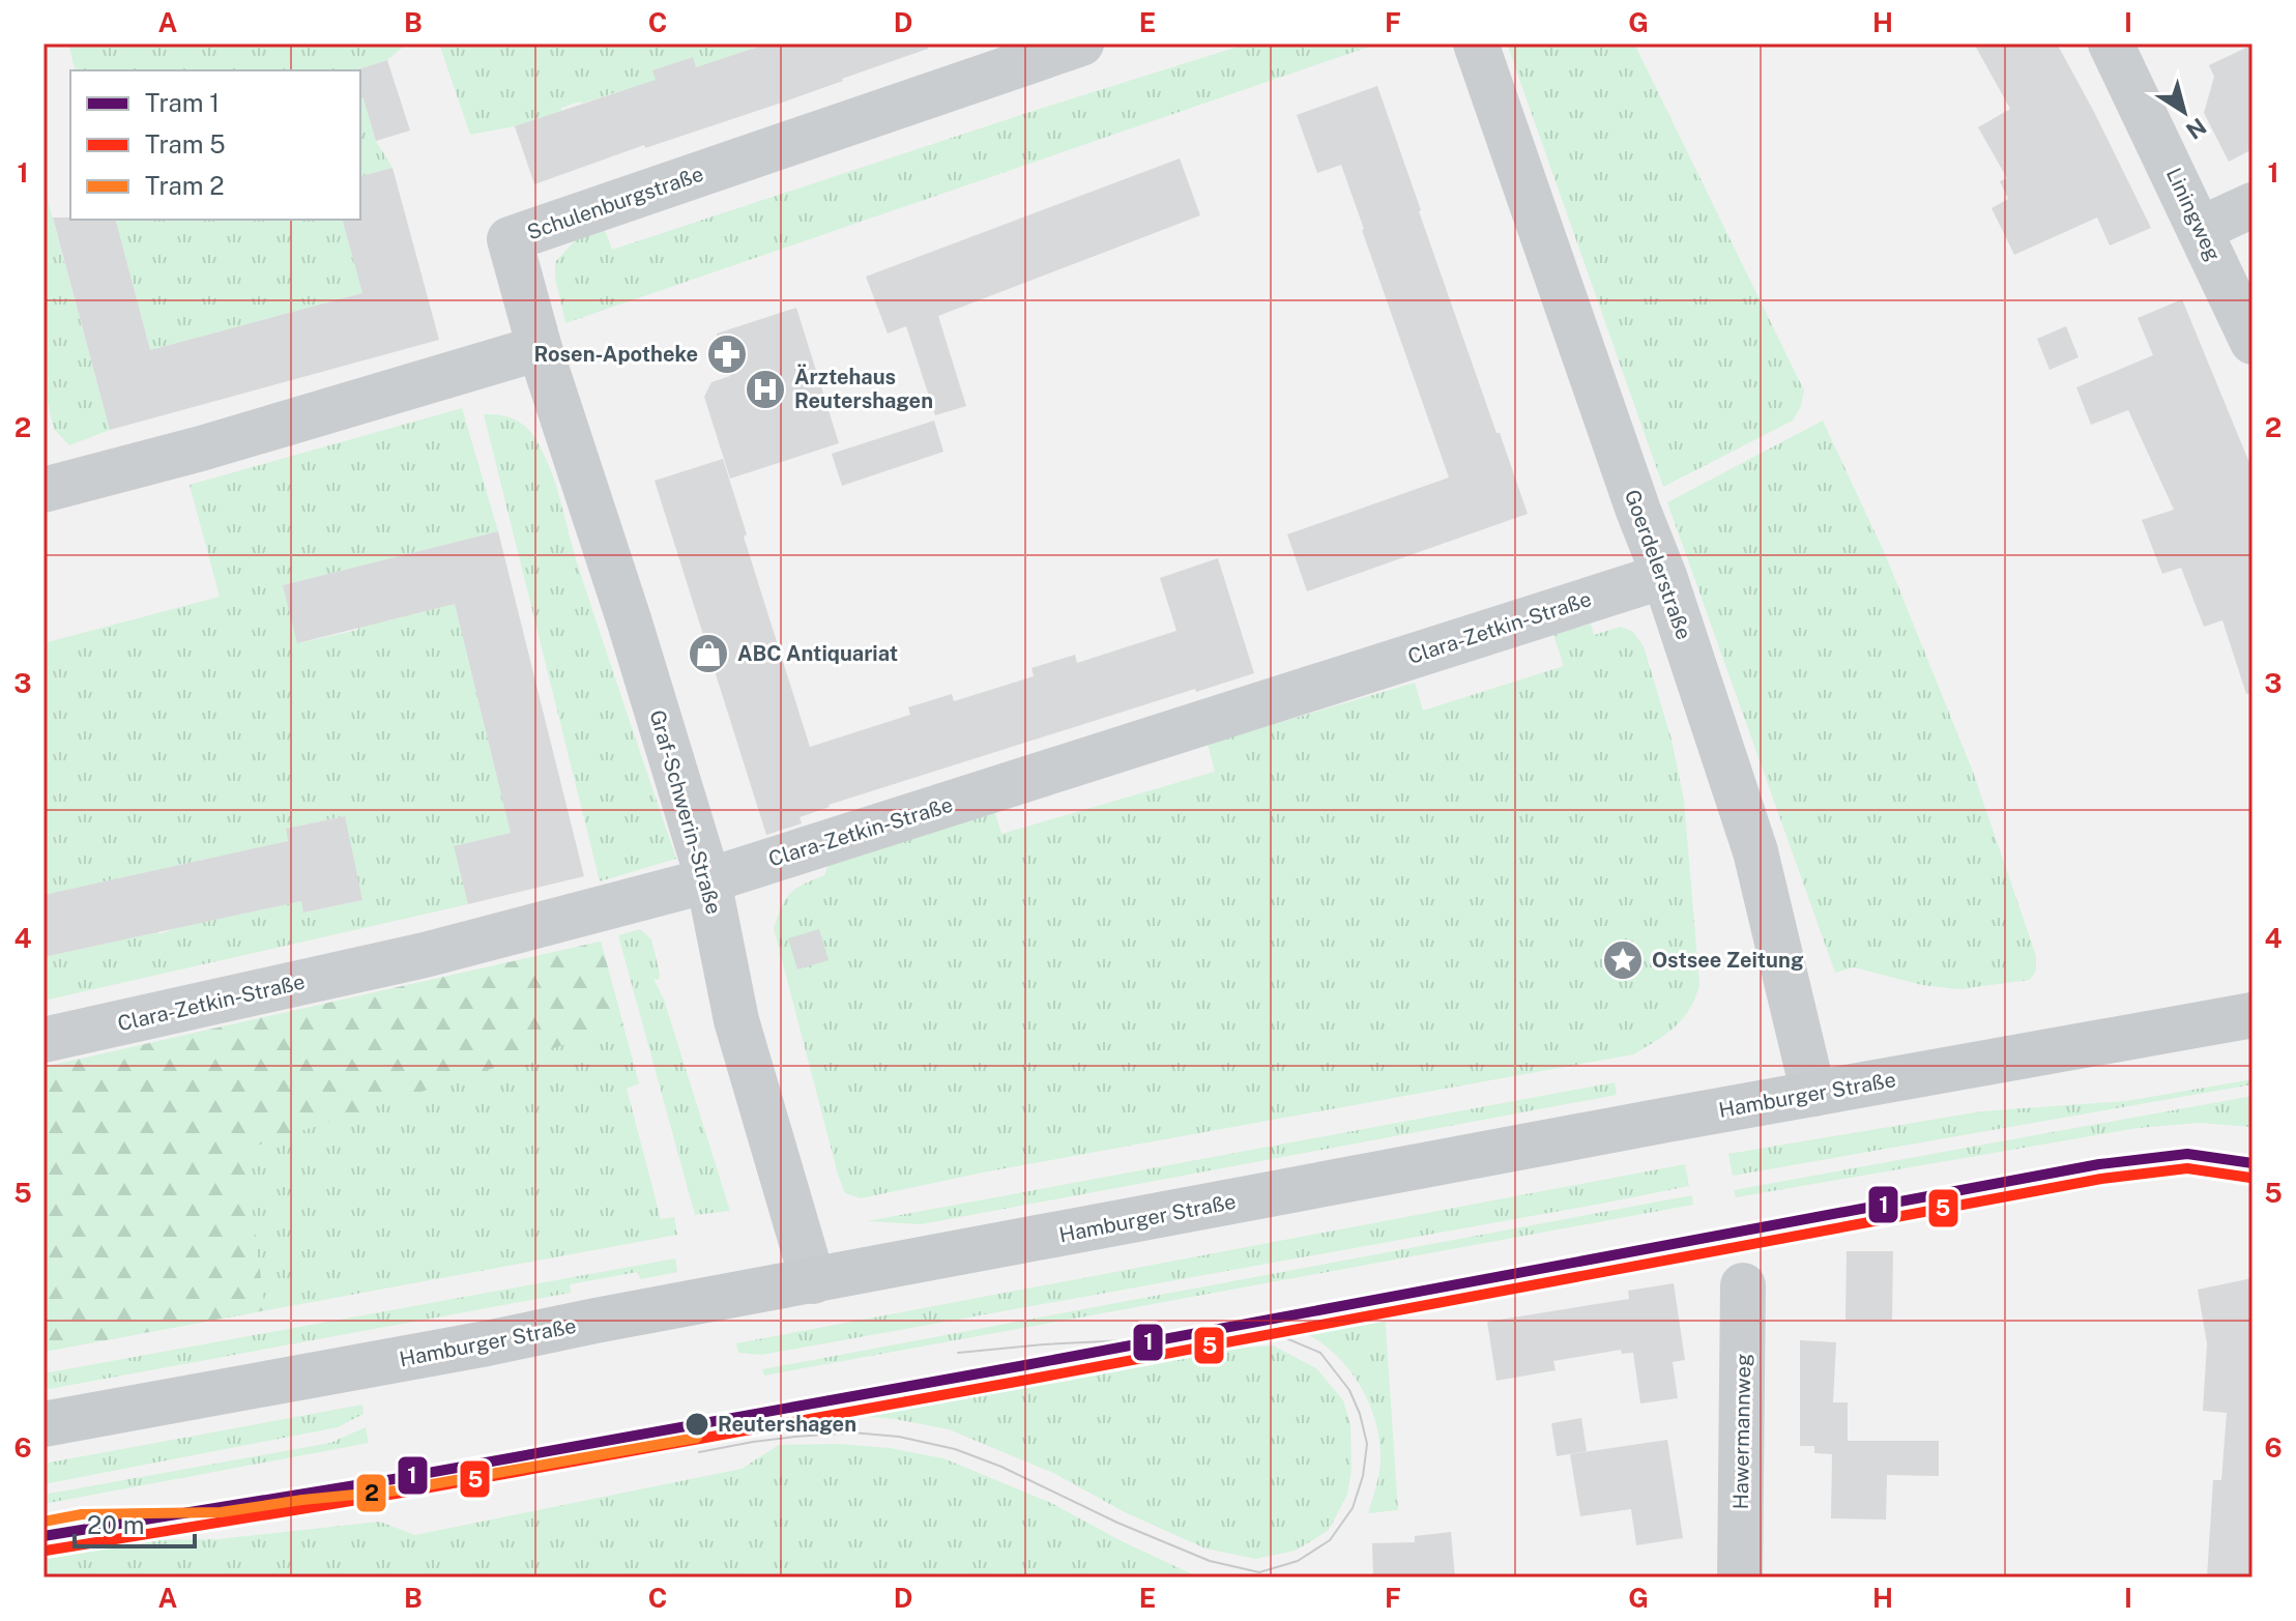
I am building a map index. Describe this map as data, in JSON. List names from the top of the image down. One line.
{"streets":{"main road":["Hamburger Straße"],"street":["Schulenburgstraße","Liningweg","Goerdelerstraße","Clara-Zetkin-Straße","Graf-Schwerin-Straße","Hawermannweg"]},"crossings":[["Schulenburgstraße","Graf-Schwerin-Straße"],["Goerdelerstraße","Clara-Zetkin-Straße"],["Goerdelerstraße","Hamburger Straße"],["Clara-Zetkin-Straße","Graf-Schwerin-Straße"],["Graf-Schwerin-Straße","Hamburger Straße"]],"places":{"pharmacy":["Rosen-Apotheke"],"hospital":["Ärztehaus Reutershagen"],"shop":["ABC Antiquariat"],"place":["Ostsee Zeitung"],"other":["Reutershagen"]},"lines":["tram line 1","tram line 5","tram line 2"],"legend":["Tram 1","Tram 5","Tram 2"],"scale_bar":"20 m","north":"bottom right","grid":{"columns":["A","B","C","D","E","F","G","H","I"],"rows":["1","2","3","4","5","6"]}}
